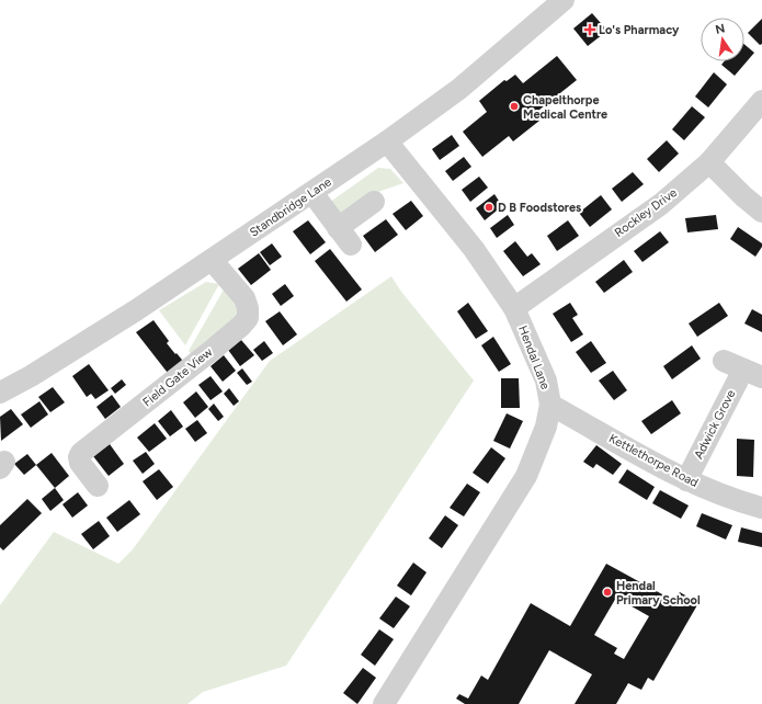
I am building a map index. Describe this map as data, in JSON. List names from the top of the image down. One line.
{"streets":{"street":["Standbridge Lane","Rockley Drive","Hendal Lane","Field Gate View","Adwick Grove","Kettlethorpe Road"]},"crossings":[["Standbridge Lane","Hendal Lane"],["Standbridge Lane","Field Gate View"],["Rockley Drive","Hendal Lane"],["Hendal Lane","Kettlethorpe Road"],["Adwick Grove","Kettlethorpe Road"]],"places":{"health":["Lo's Pharmacy"],"other":["Chapelthorpe Medical Centre","D B Foodstores","Hendal Primary School"]},"north":"top"}
